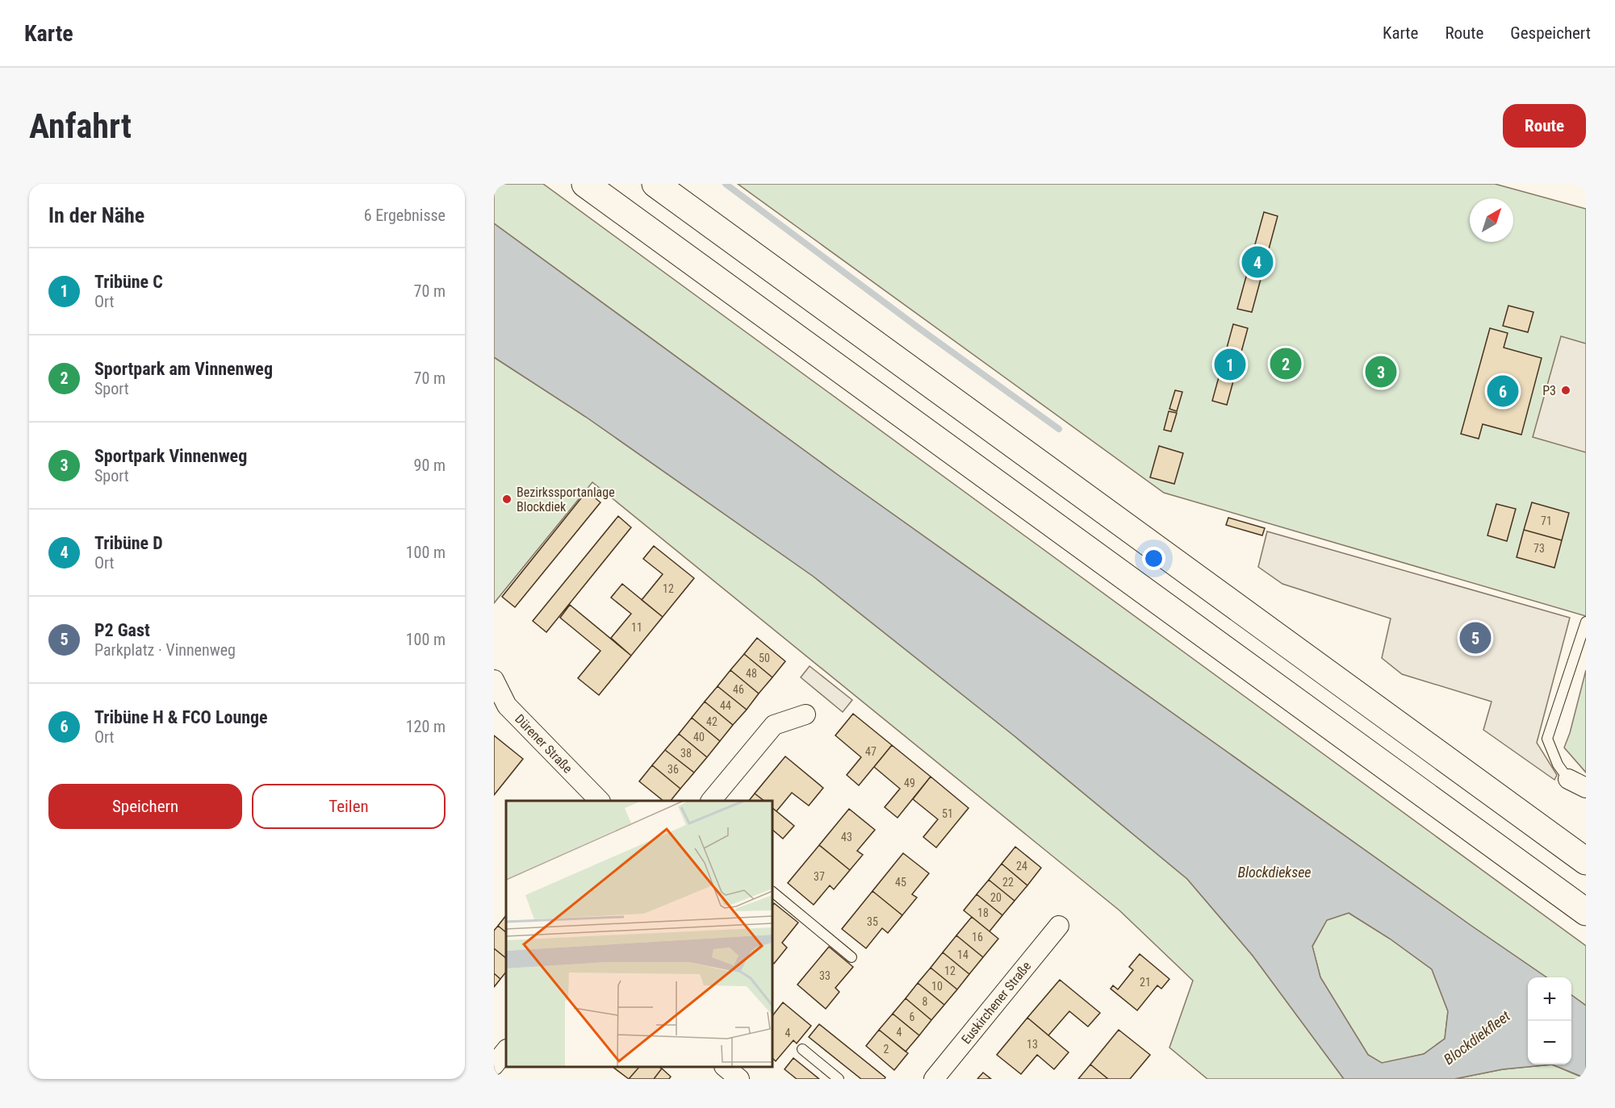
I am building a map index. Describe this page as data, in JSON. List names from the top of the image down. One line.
{"streets":{"street":["Dürener Straße","Euskirchener Straße"]},"water":["Blockdieksee","Blockdiekfleet"],"places":["P3","Bezirkssportanlage Blockdiek"],"house_numbers":["71","73","12","11","50","48","46","44","42","40","47","38","36","49","51","43","24","37","45","22","20","18","35","16","14","12","33","21","10","8","6","4","4","13","2"],"north":"top right","page":{"header":"Karte","nav":["Karte","Route","Gespeichert"],"buttons":["Route",["Speichern","Teilen"]],"title":"Anfahrt","heading":["In der Nähe","6 Ergebnisse"],"pins":["4","2","1","3","6","5"],"list":[{"mark":"1","name":"Tribüne C","note":"Ort","value":"70 m"},{"mark":"2","name":"Sportpark am Vinnenweg","note":"Sport","value":"70 m"},{"mark":"3","name":"Sportpark Vinnenweg","note":"Sport","value":"90 m"},{"mark":"4","name":"Tribüne D","note":"Ort","value":"100 m"},{"mark":"5","name":"P2 Gast","note":"Parkplatz · Vinnenweg","value":"100 m"},{"mark":"6","name":"Tribüne H & FCO Lounge","note":"Ort","value":"120 m"}],"map_buttons":["+","−"]}}
